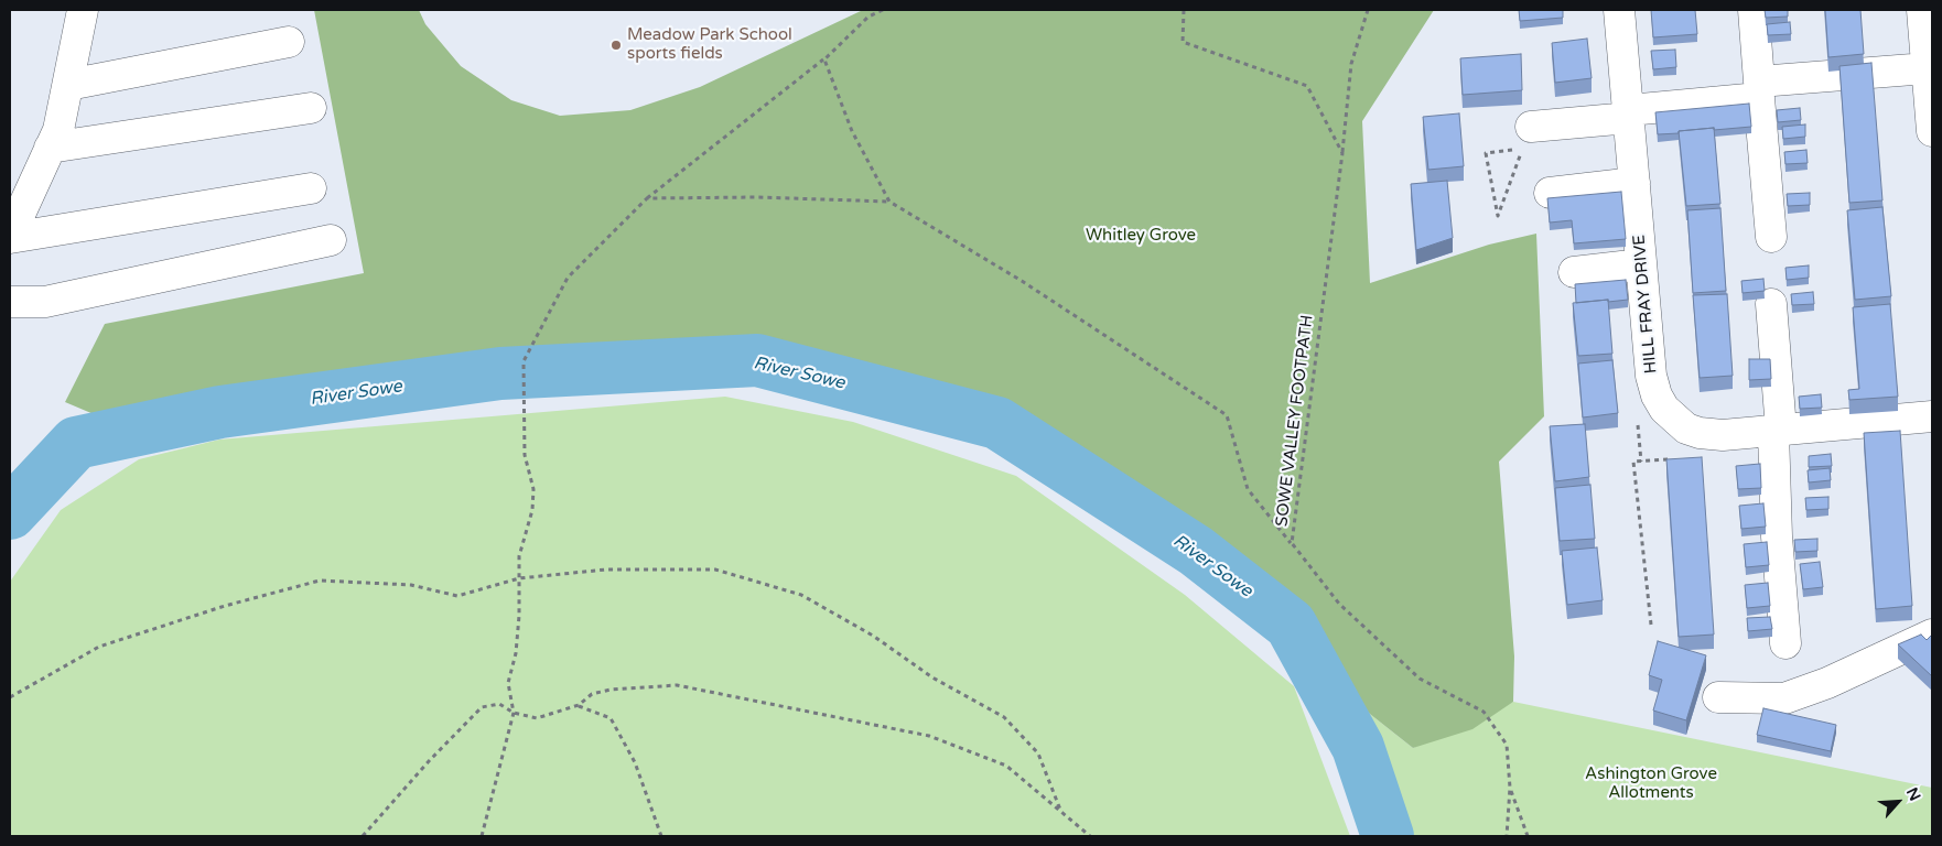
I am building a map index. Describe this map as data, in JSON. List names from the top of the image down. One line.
{"streets":{"street":["HILL FRAY DRIVE"],"path":["SOWE VALLEY FOOTPATH"]},"water":["River Sowe"],"parks":["Whitley Grove","Ashington Grove Allotments"],"places":["Meadow Park School sports fields"],"north":"top right"}
